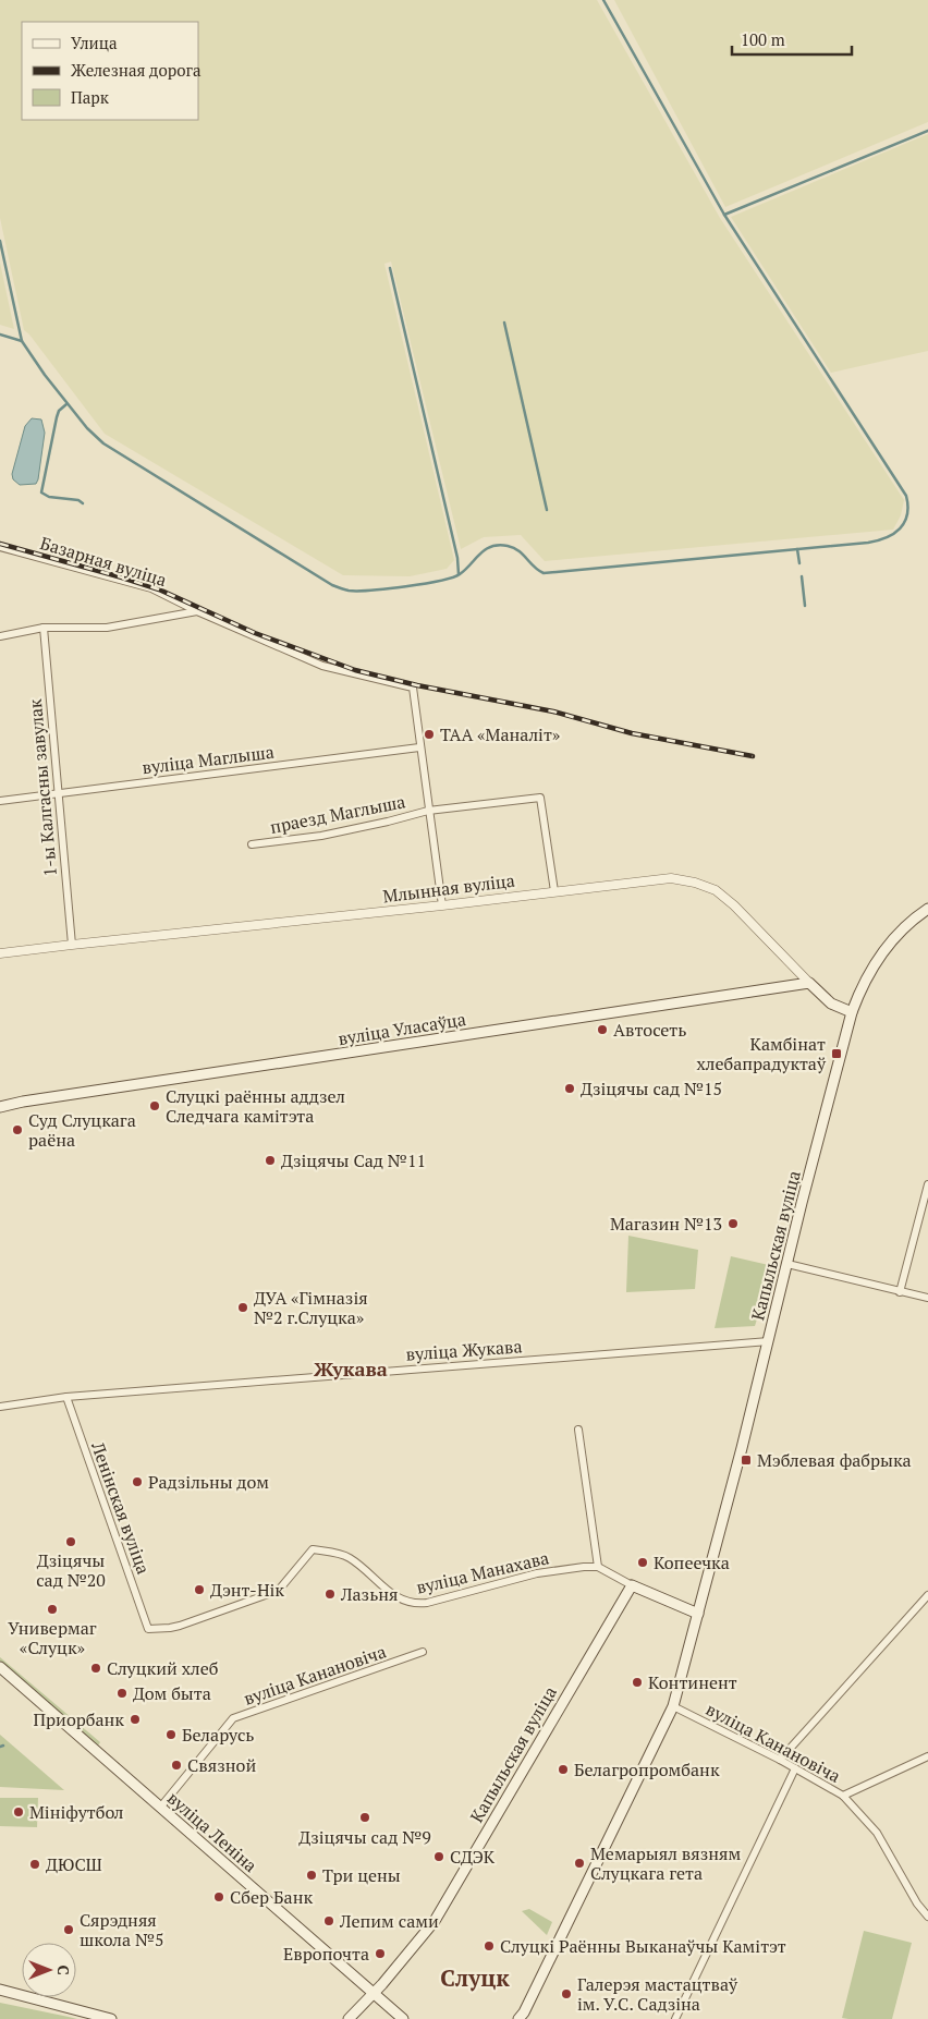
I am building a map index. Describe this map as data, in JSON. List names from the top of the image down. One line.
{"streets":{"main road":["Млынная вуліца","вуліца Уласаўца","Капыльская вуліца","вуліца Леніна"],"street":["Базарная вуліца","вуліца Маглыша","1-ы Калгасны завулак","праезд Маглыша","вуліца Жукава","Ленінская вуліца","вуліца Манахава","вуліца Канановіча"]},"crossings":[["Базарная вуліца","вуліца Маглыша"],["вуліца Маглыша","1-ы Калгасны завулак"],["1-ы Калгасны завулак","Млынная вуліца"],["праезд Маглыша","Млынная вуліца"],["Млынная вуліца","вуліца Уласаўца"],["Млынная вуліца","Капыльская вуліца"],["Капыльская вуліца","вуліца Жукава"],["Капыльская вуліца","вуліца Канановіча"],["Капыльская вуліца","вуліца Леніна"],["вуліца Жукава","Ленінская вуліца"],["Ленінская вуліца","вуліца Манахава"],["вуліца Канановіча","вуліца Леніна"]],"districts":["Жукава","Слуцк"],"places":{"other":["ТАА «Маналіт»","Автосеть","Дзіцячы сад №15","Слуцкі раённы аддзел Следчага камітэта","Суд Слуцкага раёна","Дзіцячы Сад №11","Магазин №13","ДУА «Гімназія №2 г.Слуцка»","Радзільны дом","Дзіцячы сад №20","Копеечка","Дэнт-Нік","Лазьня","Универмаг «Слуцк»","Слуцкий хлеб","Континент","Дом быта","Приорбанк","Беларусь","Связной","Белагропромбанк","Мініфутбол","Дзіцячы сад №9","СДЭК","Мемарыял вязням Слуцкага гета","ДЮСШ","Три цены","Сбер Банк","Лепим сами","Сярэдняя школа №5","Слуцкі Раённы Выканаўчы Камітэт","Европочта","Галерэя мастацтваў ім. У.С. Садзіна"],"transit":["Камбінат хлебапрадуктаў","Мэблевая фабрыка"]},"legend":["Улица","Железная дорога","Парк"],"scale_bar":"100 m","north":"right"}
